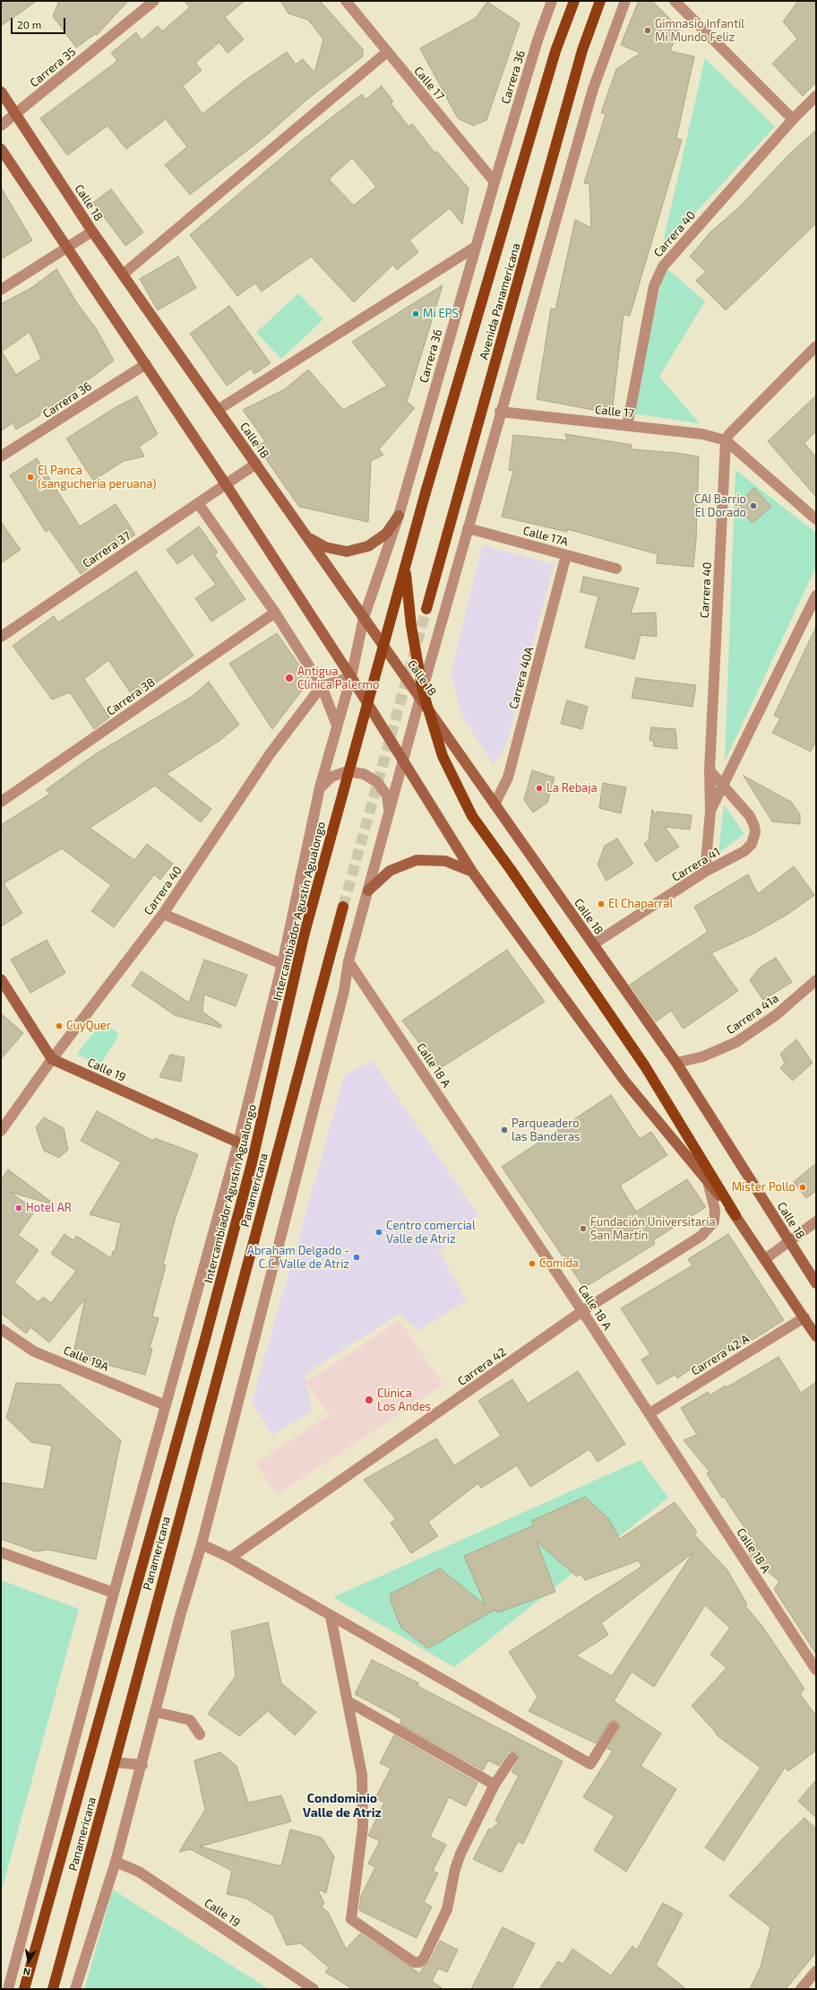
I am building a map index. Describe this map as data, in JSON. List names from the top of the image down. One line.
{"streets":{"main road":["Calle 18","Avenida Panamericana","Intercambiador Agustin Agualongo","Calle 19","Panamericana"],"street":["Carrera 35","Carrera 36","Calle 17","Carrera 40","Calle 17A","Carrera 37","Carrera 40A","Carrera 38","Carrera 41","Carrera 41a","Calle 18 A","Carrera 42 A","Calle 19A","Carrera 42"]},"crossings":[["Carrera 35","Calle 18"],["Carrera 36","Calle 17"],["Carrera 36","Calle 18"],["Carrera 36","Calle 19"],["Carrera 36","Calle 19A"],["Calle 17","Carrera 40"],["Calle 18","Carrera 37"],["Calle 18","Carrera 40A"],["Calle 18","Carrera 41"],["Calle 18","Carrera 41a"],["Carrera 40","Carrera 41"],["Carrera 40","Calle 19"],["Avenida Panamericana","Intercambiador Agustin Agualongo"],["Calle 17A","Carrera 40A"],["Calle 18 A","Carrera 42 A"],["Calle 18 A","Carrera 42"]],"districts":["Condominio Valle de Atriz"],"places":["Gimnasio Infantil Mi Mundo Feliz","Mi EPS","El Panca (sanguchería peruana)","CAI Barrio El Dorado","Antigua Clínica Palermo","La Rebaja","El Chaparral","CuyQuer","Parqueadero las Banderas","Míster Pollo","Hotel AR","Fundación Universitaria San Martín","Centro comercial Valle de Atriz","Abraham Delgado - C.C. Valle de Atriz","Comida","Clínica Los Andes"],"scale_bar":"20 m","north":"bottom"}
